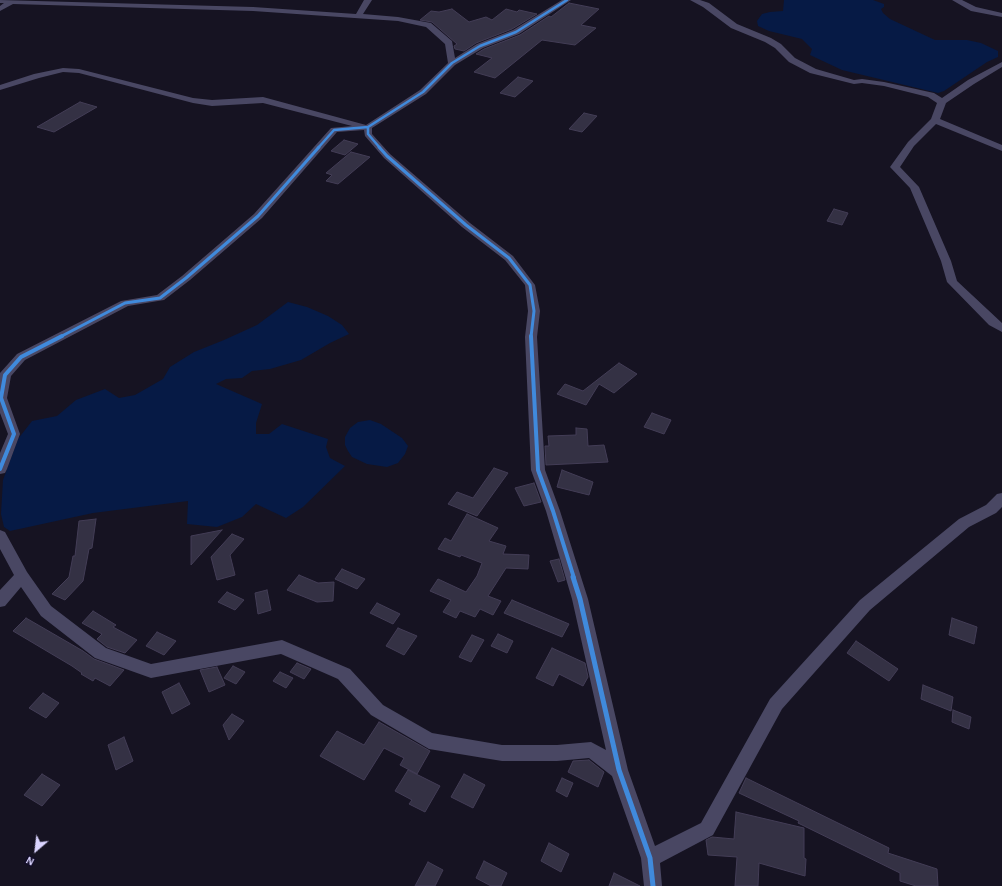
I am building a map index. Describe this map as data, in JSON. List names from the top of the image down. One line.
{"north":"bottom left"}
